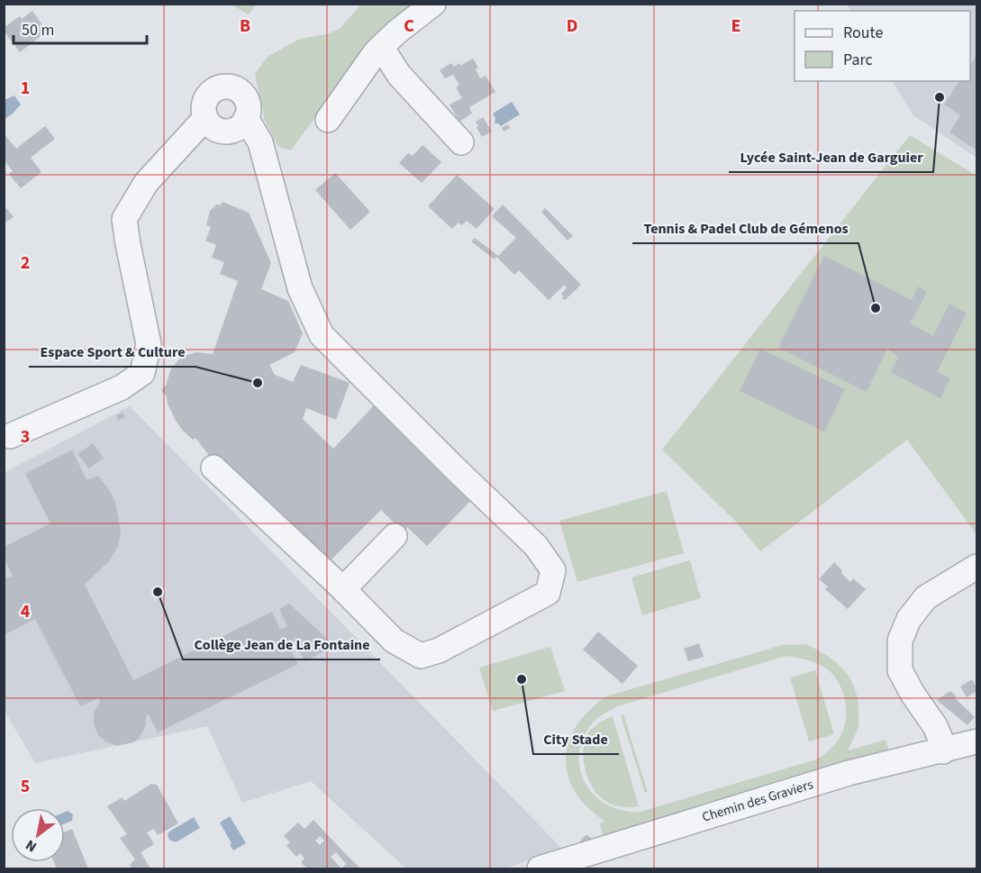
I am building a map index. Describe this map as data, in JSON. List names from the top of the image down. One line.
{"streets":{"street":["Chemin des Graviers"]},"places":["Lycée Saint-Jean de Garguier","Tennis & Padel Club de Gémenos","Espace Sport & Culture","Collège Jean de La Fontaine","City Stade"],"legend":["Route","Parc"],"scale_bar":"50 m","north":"bottom left","grid":{"columns":["B","C","D","E"],"rows":["1","2","3","4","5"]}}
